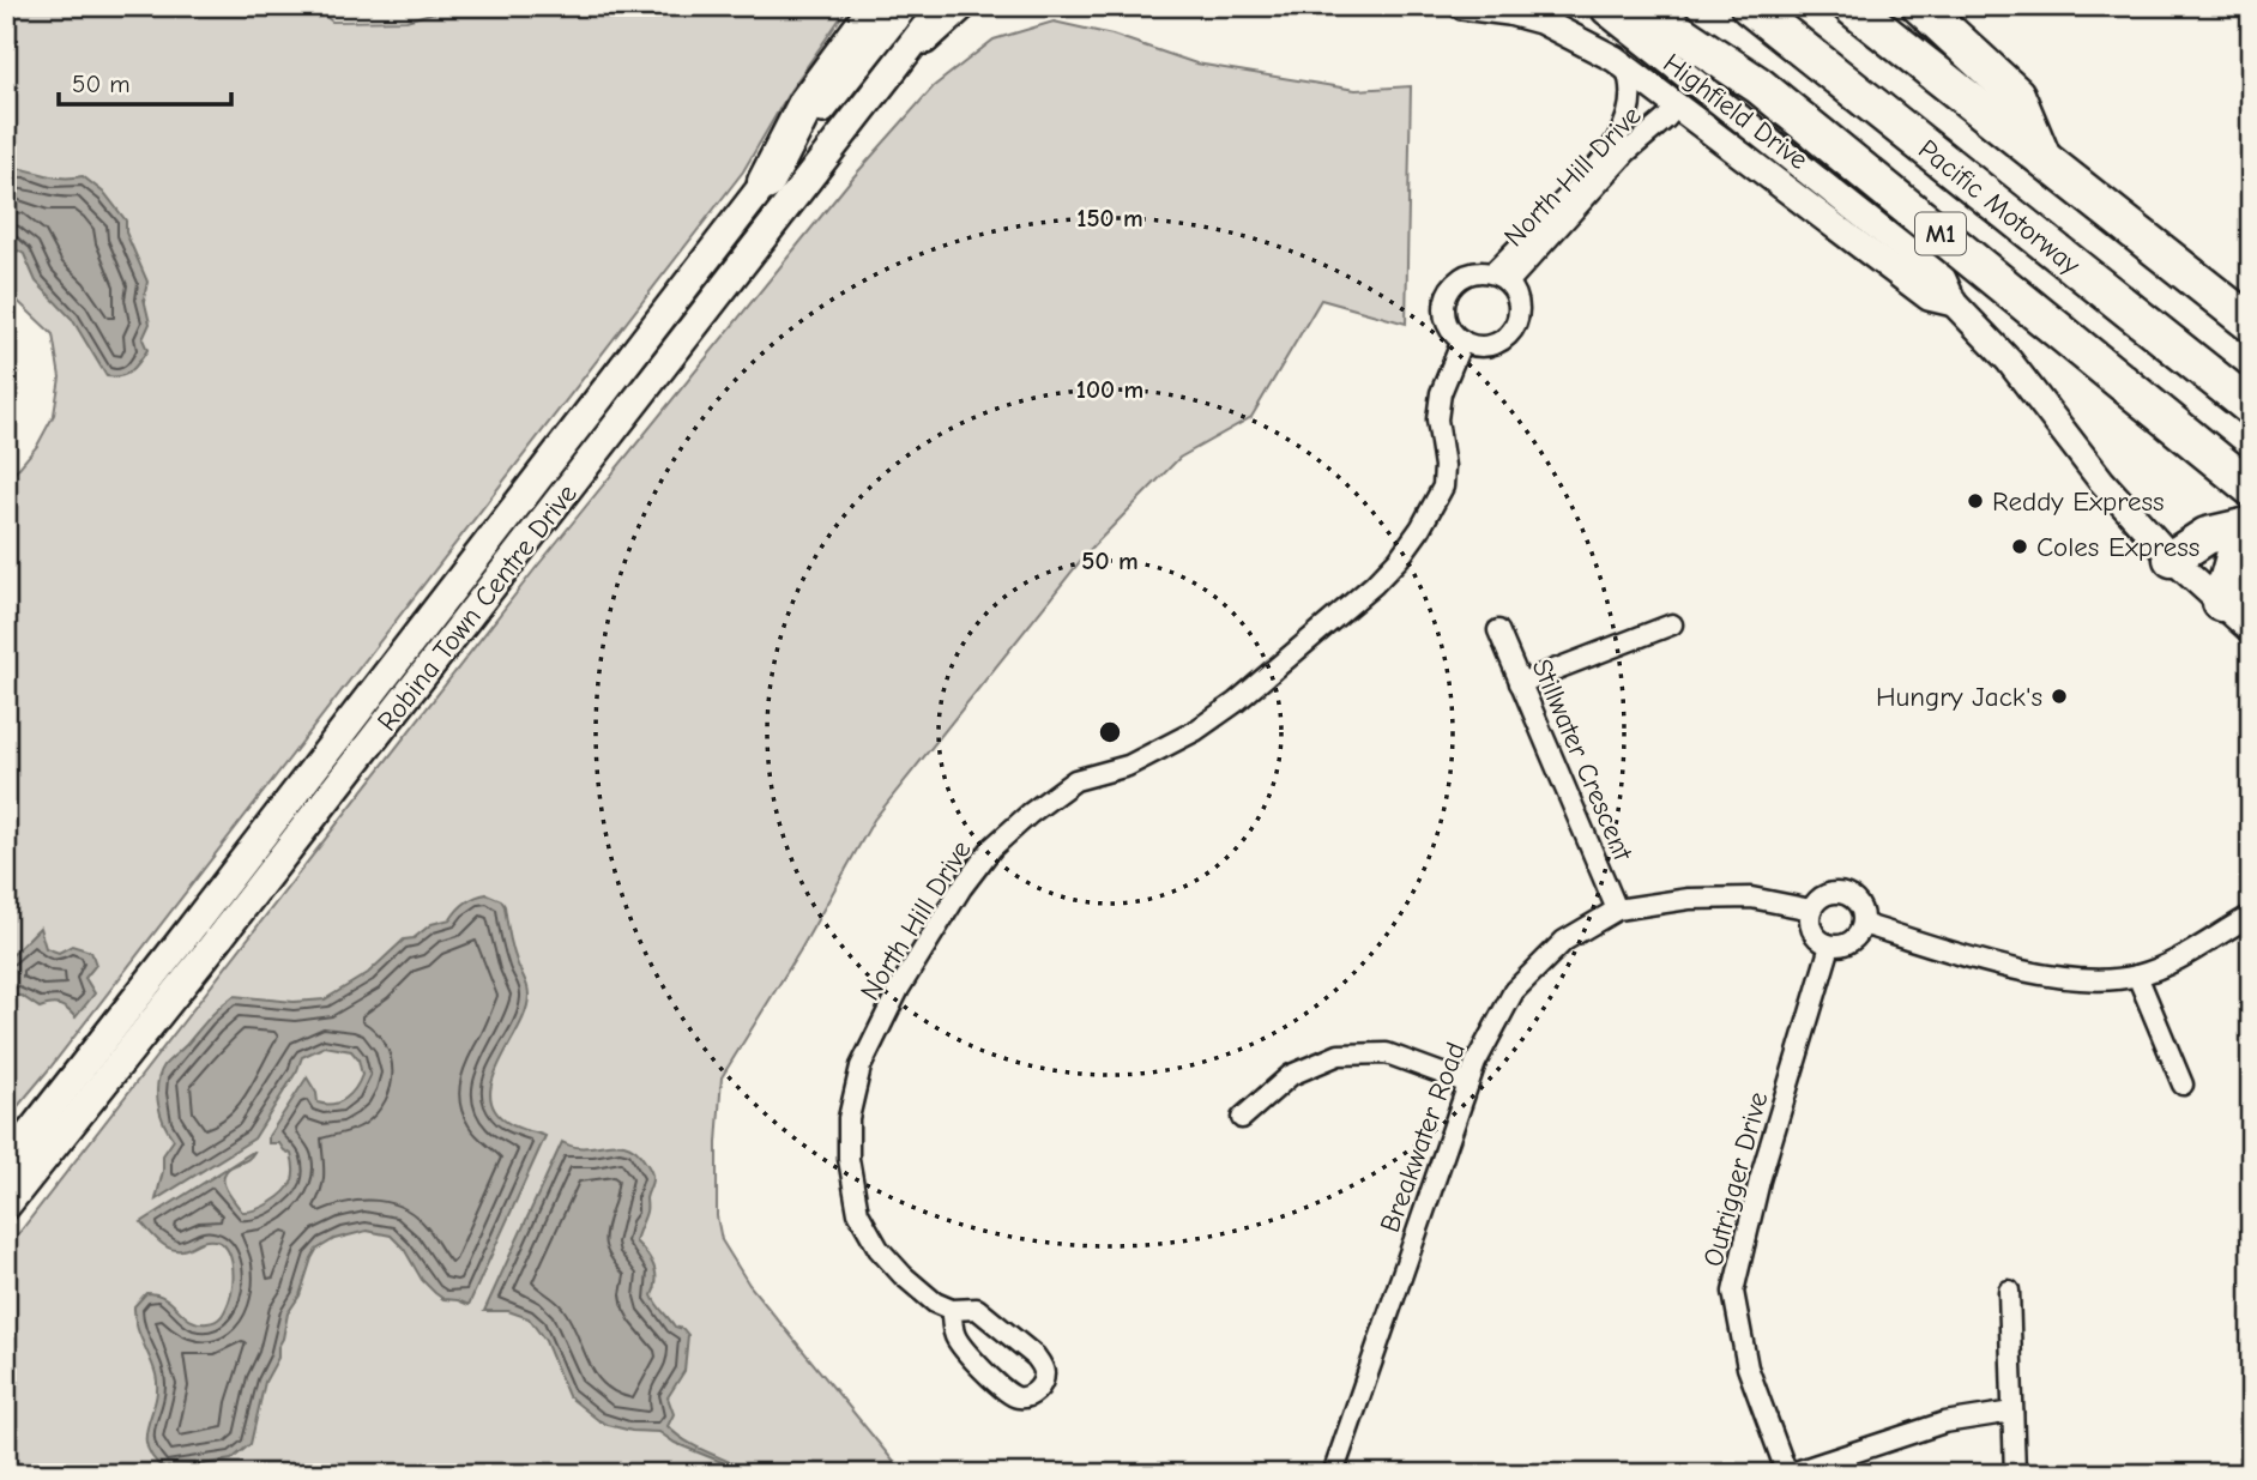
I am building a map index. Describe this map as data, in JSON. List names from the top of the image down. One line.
{"streets":{"highway":["Pacific Motorway","M1"],"main road":["Robina Town Centre Drive"],"street":["Highfield Drive","North Hill Drive","Stillwater Crescent","Breakwater Road","Outrigger Drive"]},"crossings":[["Highfield Drive","North Hill Drive"],["Stillwater Crescent","Breakwater Road"],["Breakwater Road","Outrigger Drive"]],"places":["Reddy Express","Coles Express","Hungry Jack's"],"scale_bar":"50 m","rings":["150 m","100 m","50 m"]}
